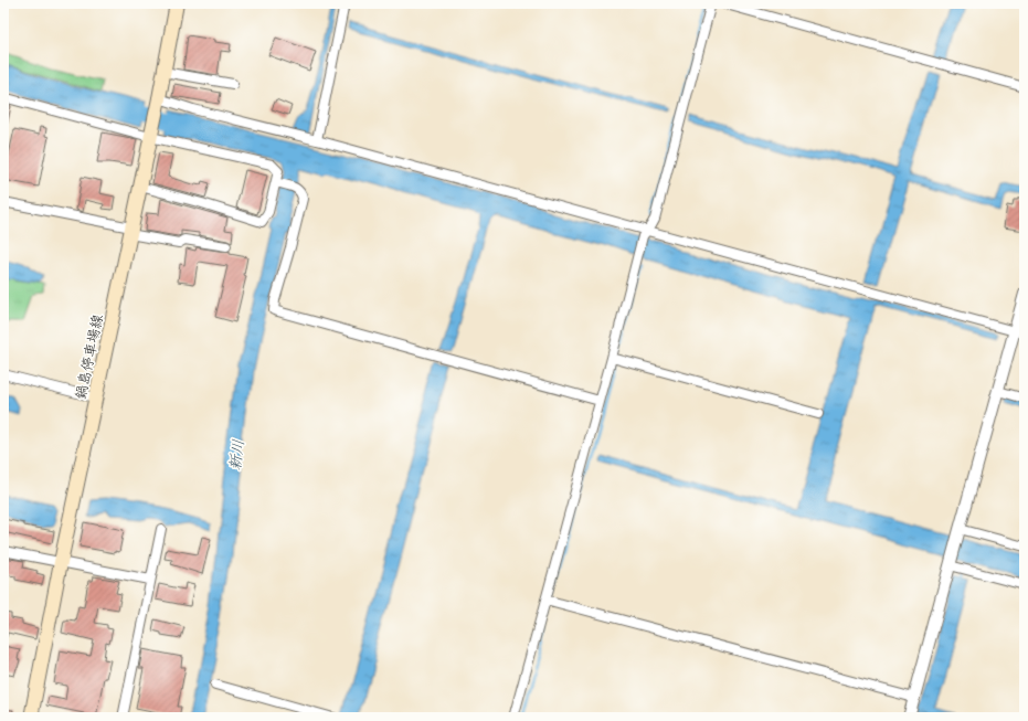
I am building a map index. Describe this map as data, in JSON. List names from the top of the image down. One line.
{"streets":{"main road":["鍋島停車場線"]},"water":["新川"]}
